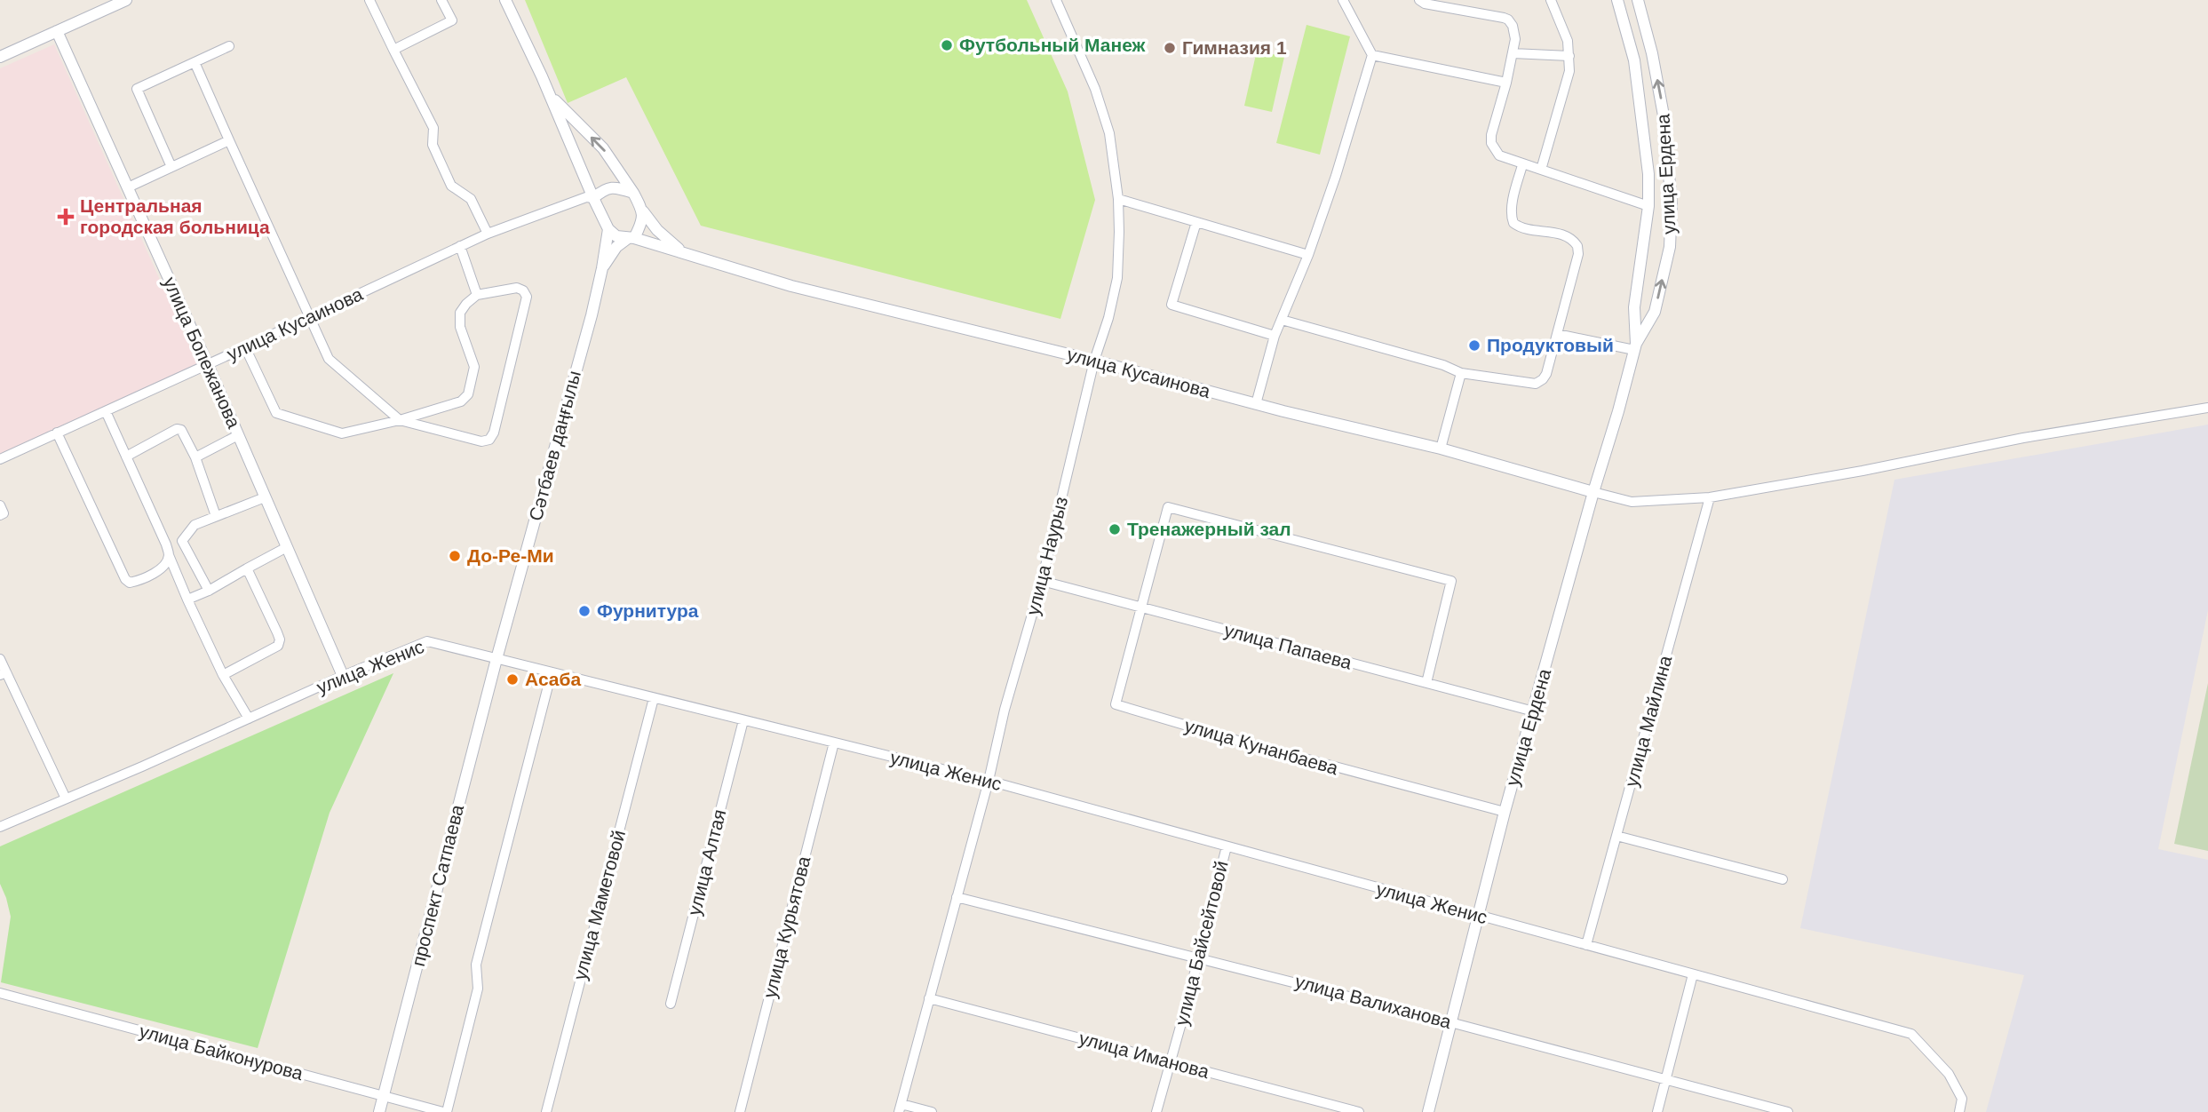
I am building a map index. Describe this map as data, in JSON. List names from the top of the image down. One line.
{"streets":{"street":["улица Ердена","улица Кусаинова","улица Бопежанова","Сәтбаев даңғылы","улица Наурыз","улица Папаева","улица Женис","улица Майлина","улица Кунанбаева","улица Алтая","проспект Сатпаева","улица Маметовой","улица Курьятова","улица Байсейтовой","улица Валиханова","улица Байконурова","улица Иманова"]},"crossings":[["улица Ердена","улица Кусаинова"],["улица Ердена","улица Папаева"],["улица Ердена","улица Женис"],["улица Ердена","улица Кунанбаева"],["улица Ердена","улица Валиханова"],["улица Кусаинова","улица Бопежанова"],["улица Кусаинова","улица Наурыз"],["улица Бопежанова","улица Женис"],["Сәтбаев даңғылы","улица Женис"],["Сәтбаев даңғылы","проспект Сатпаева"],["улица Наурыз","улица Папаева"],["улица Наурыз","улица Женис"],["улица Наурыз","улица Валиханова"],["улица Наурыз","улица Иманова"],["улица Папаева","улица Кунанбаева"],["улица Женис","улица Майлина"],["улица Женис","улица Алтая"],["улица Женис","проспект Сатпаева"],["улица Женис","улица Маметовой"],["улица Женис","улица Курьятова"],["улица Женис","улица Байсейтовой"],["проспект Сатпаева","улица Байконурова"],["улица Байсейтовой","улица Валиханова"],["улица Байсейтовой","улица Иманова"]],"places":{"other":["Футбольный Манеж","Гимназия 1","Продуктовый","Тренажерный зал","До-Ре-Ми","Фурнитура","Асаба"],"health":["Центральная городская больница"]}}
